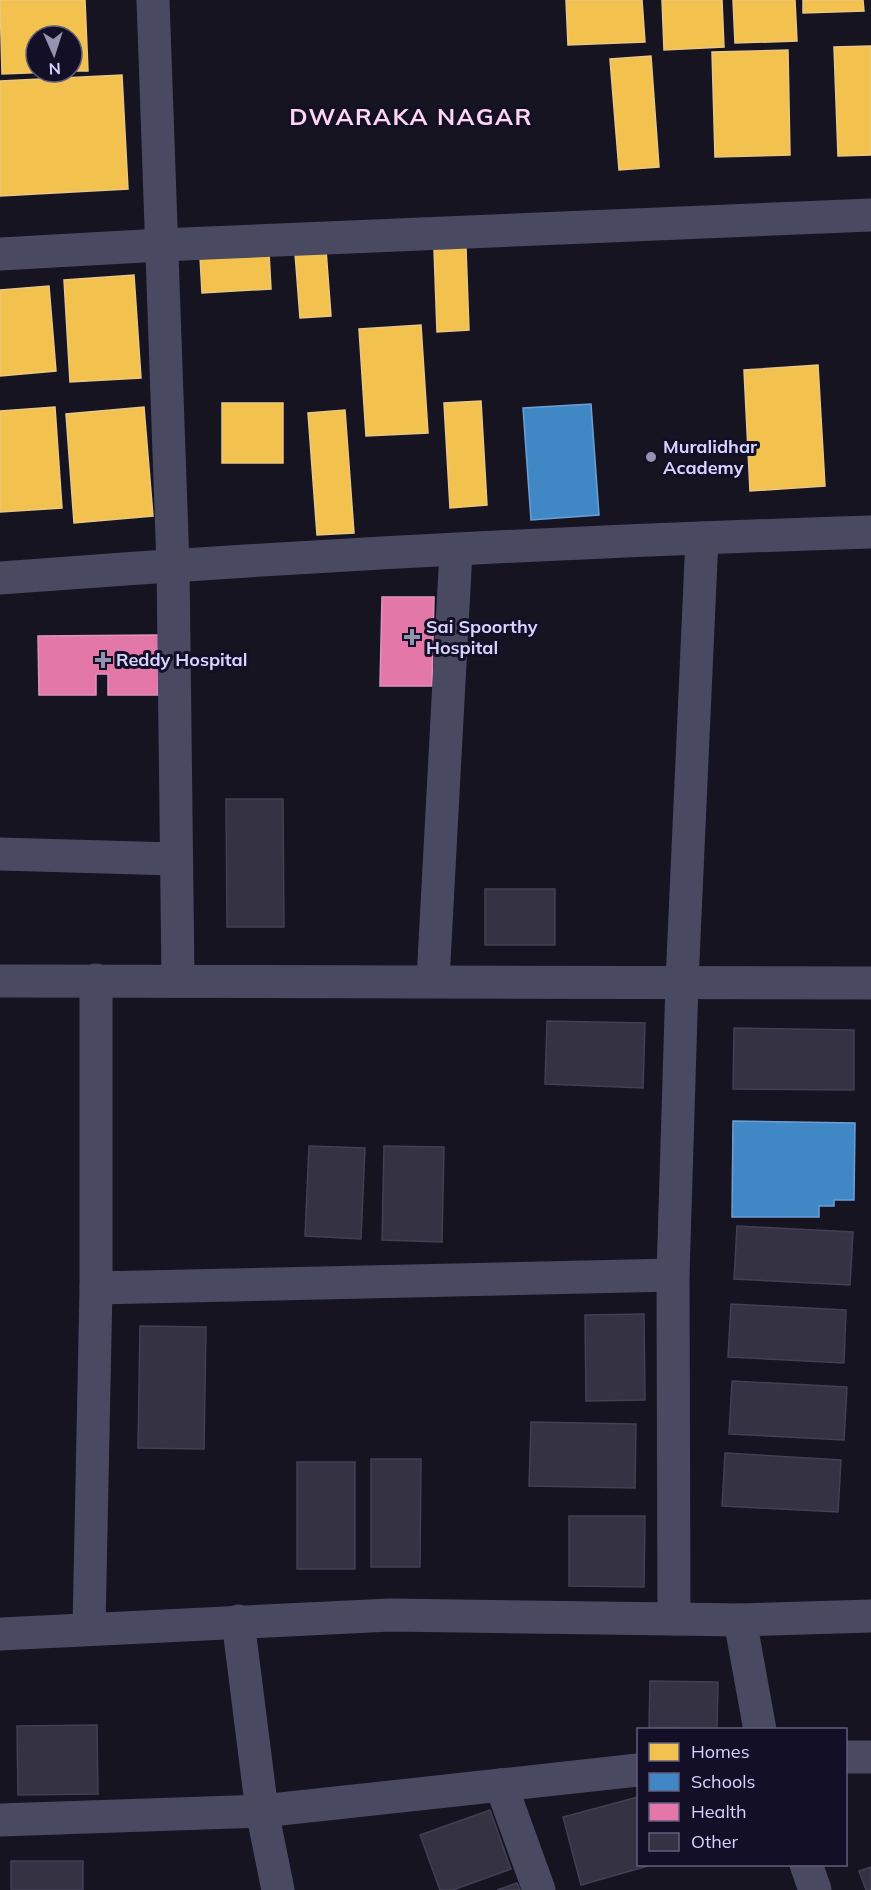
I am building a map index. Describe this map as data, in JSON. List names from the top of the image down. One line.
{"districts":["DWARAKA NAGAR"],"places":{"other":["Muralidhar Academy"],"health":["Sai Spoorthy Hospital","Reddy Hospital"]},"legend":["Homes","Schools","Health","Other"],"north":"bottom"}
